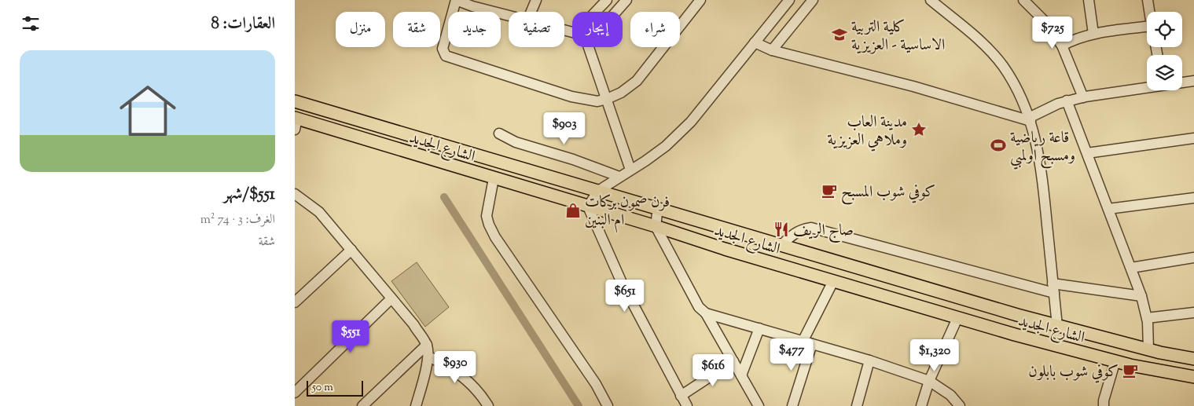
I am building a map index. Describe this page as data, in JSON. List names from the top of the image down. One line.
{"streets":{"main road":["الشارع الجديد"]},"places":{"school or university":["كلية التربية الاساسية - العزيزية"],"place":["مدينة العاب وملاهي العزيزية"],"sports":["قاعة رياضية ومسبح اولمبي"],"cafe":["كوفي شوب المسبح","كوفي شوب بابلون"],"shop":["فرن صمون بركات ام البنين"],"restaurant":["صاج الريف"]},"scale_bar":"50 m","page":{"heading":"العقارات: 8","chip":["شراء","إيجار","تصفية","جديد","شقة","منزل"],"price":["$725","$903","$651","$551","$477","$1,320","$930","$616"],"list":[{"name":"$551/شهر","note":"الغرف: 3 · 74 m² · شقة"}],"scale":"50 m"}}
